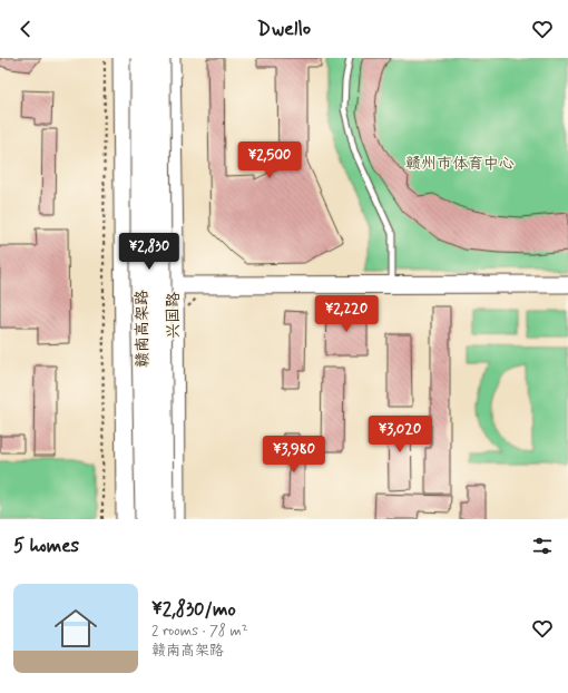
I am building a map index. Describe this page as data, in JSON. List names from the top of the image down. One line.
{"streets":{"highway":["赣南高架路"],"main road":["兴国路"]},"parks":["赣州市体育中心"],"page":{"header":"Dwello","price":["¥2,500","¥2,830","¥2,220","¥3,020","¥3,980"],"heading":"5 homes","list":[{"name":"¥2,830/mo","note":"2 rooms · 78 m² · 赣南高架路"}]}}
